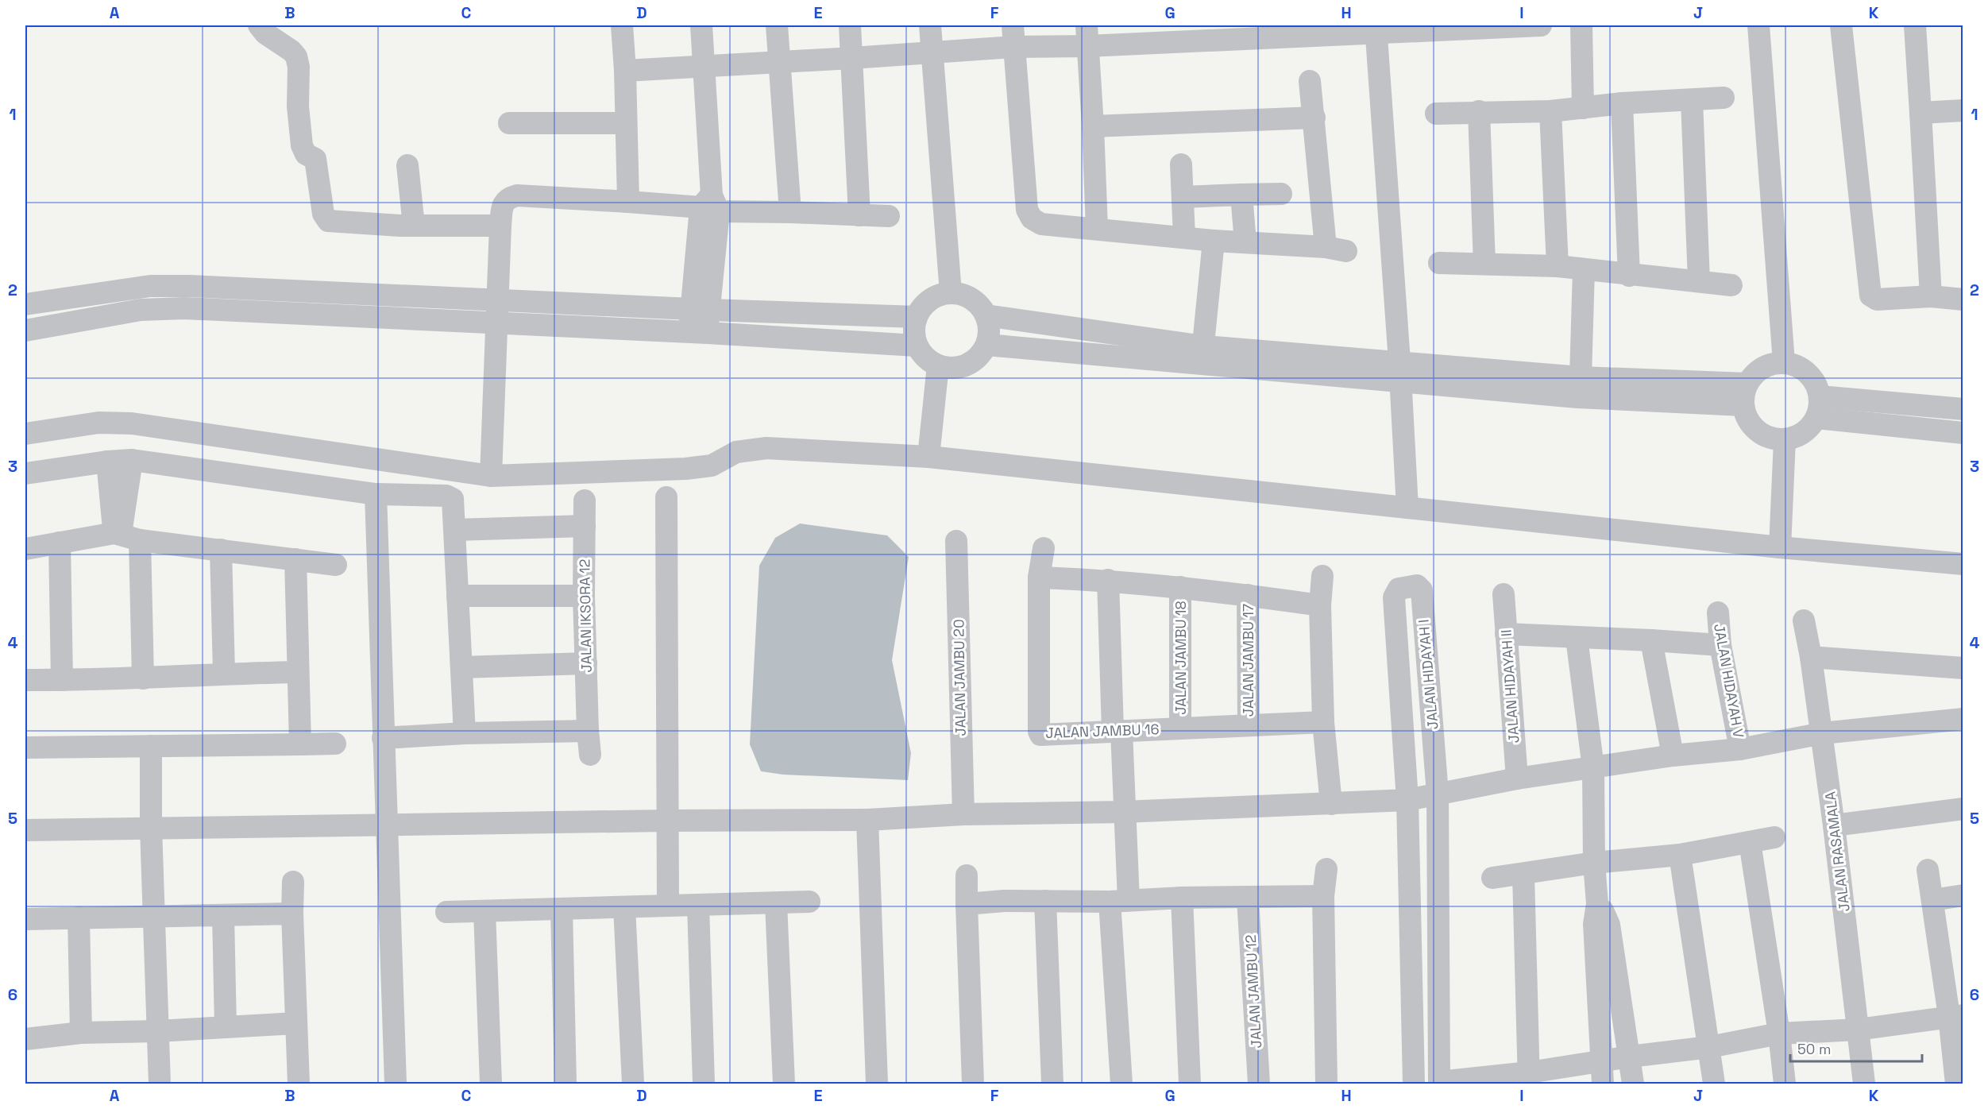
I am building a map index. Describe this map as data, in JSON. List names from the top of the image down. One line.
{"streets":{"street":["JALAN IKSORA 12","JALAN JAMBU 18","JALAN JAMBU 17","JALAN HIDAYAH I","JALAN JAMBU 20","JALAN HIDAYAH V","JALAN HIDAYAH II","JALAN JAMBU 16","JALAN RASAMALA","JALAN JAMBU 12"]},"crossings":[["JALAN JAMBU 18","JALAN JAMBU 16"],["JALAN JAMBU 17","JALAN JAMBU 16"]],"scale_bar":"50 m","grid":{"columns":["A","B","C","D","E","F","G","H","I","J","K"],"rows":["1","2","3","4","5","6"]}}
